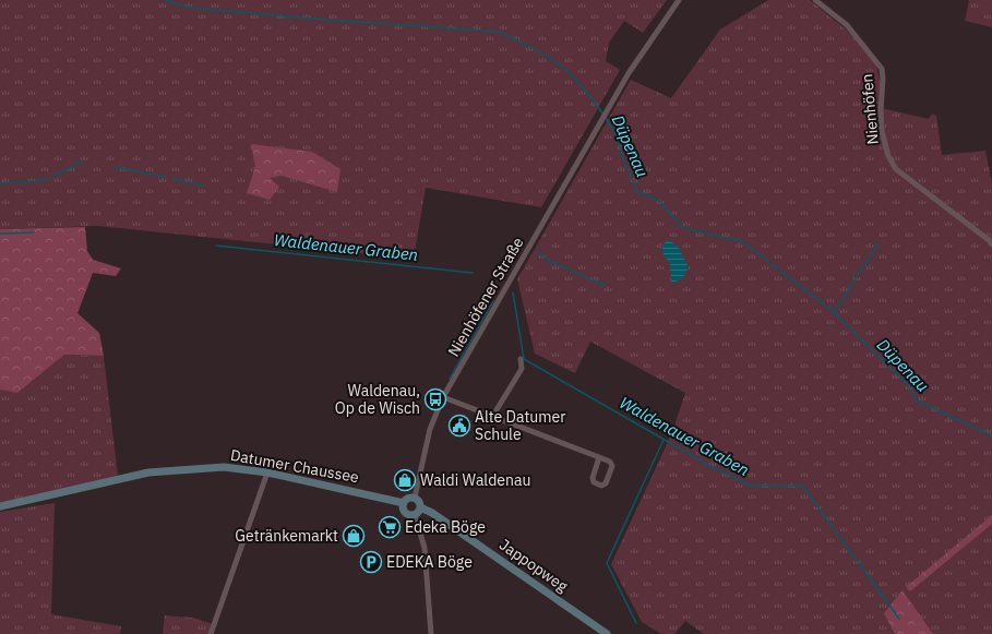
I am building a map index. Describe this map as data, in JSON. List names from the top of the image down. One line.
{"streets":{"street":["Nienhöfen","Nienhöfener Straße","Datumer Chaussee","Jappopweg"]},"crossings":[["Nienhöfener Straße","Datumer Chaussee"],["Nienhöfener Straße","Jappopweg"],["Datumer Chaussee","Jappopweg"]],"water":["Düpenau","Waldenauer Graben"],"places":{"bus stop":["Waldenau, Op de Wisch"],"public building":["Alte Datumer Schule"],"shop":["Waldi Waldenau","Getränkemarkt"],"supermarket":["Edeka Böge"],"parking":["EDEKA Böge"]}}
